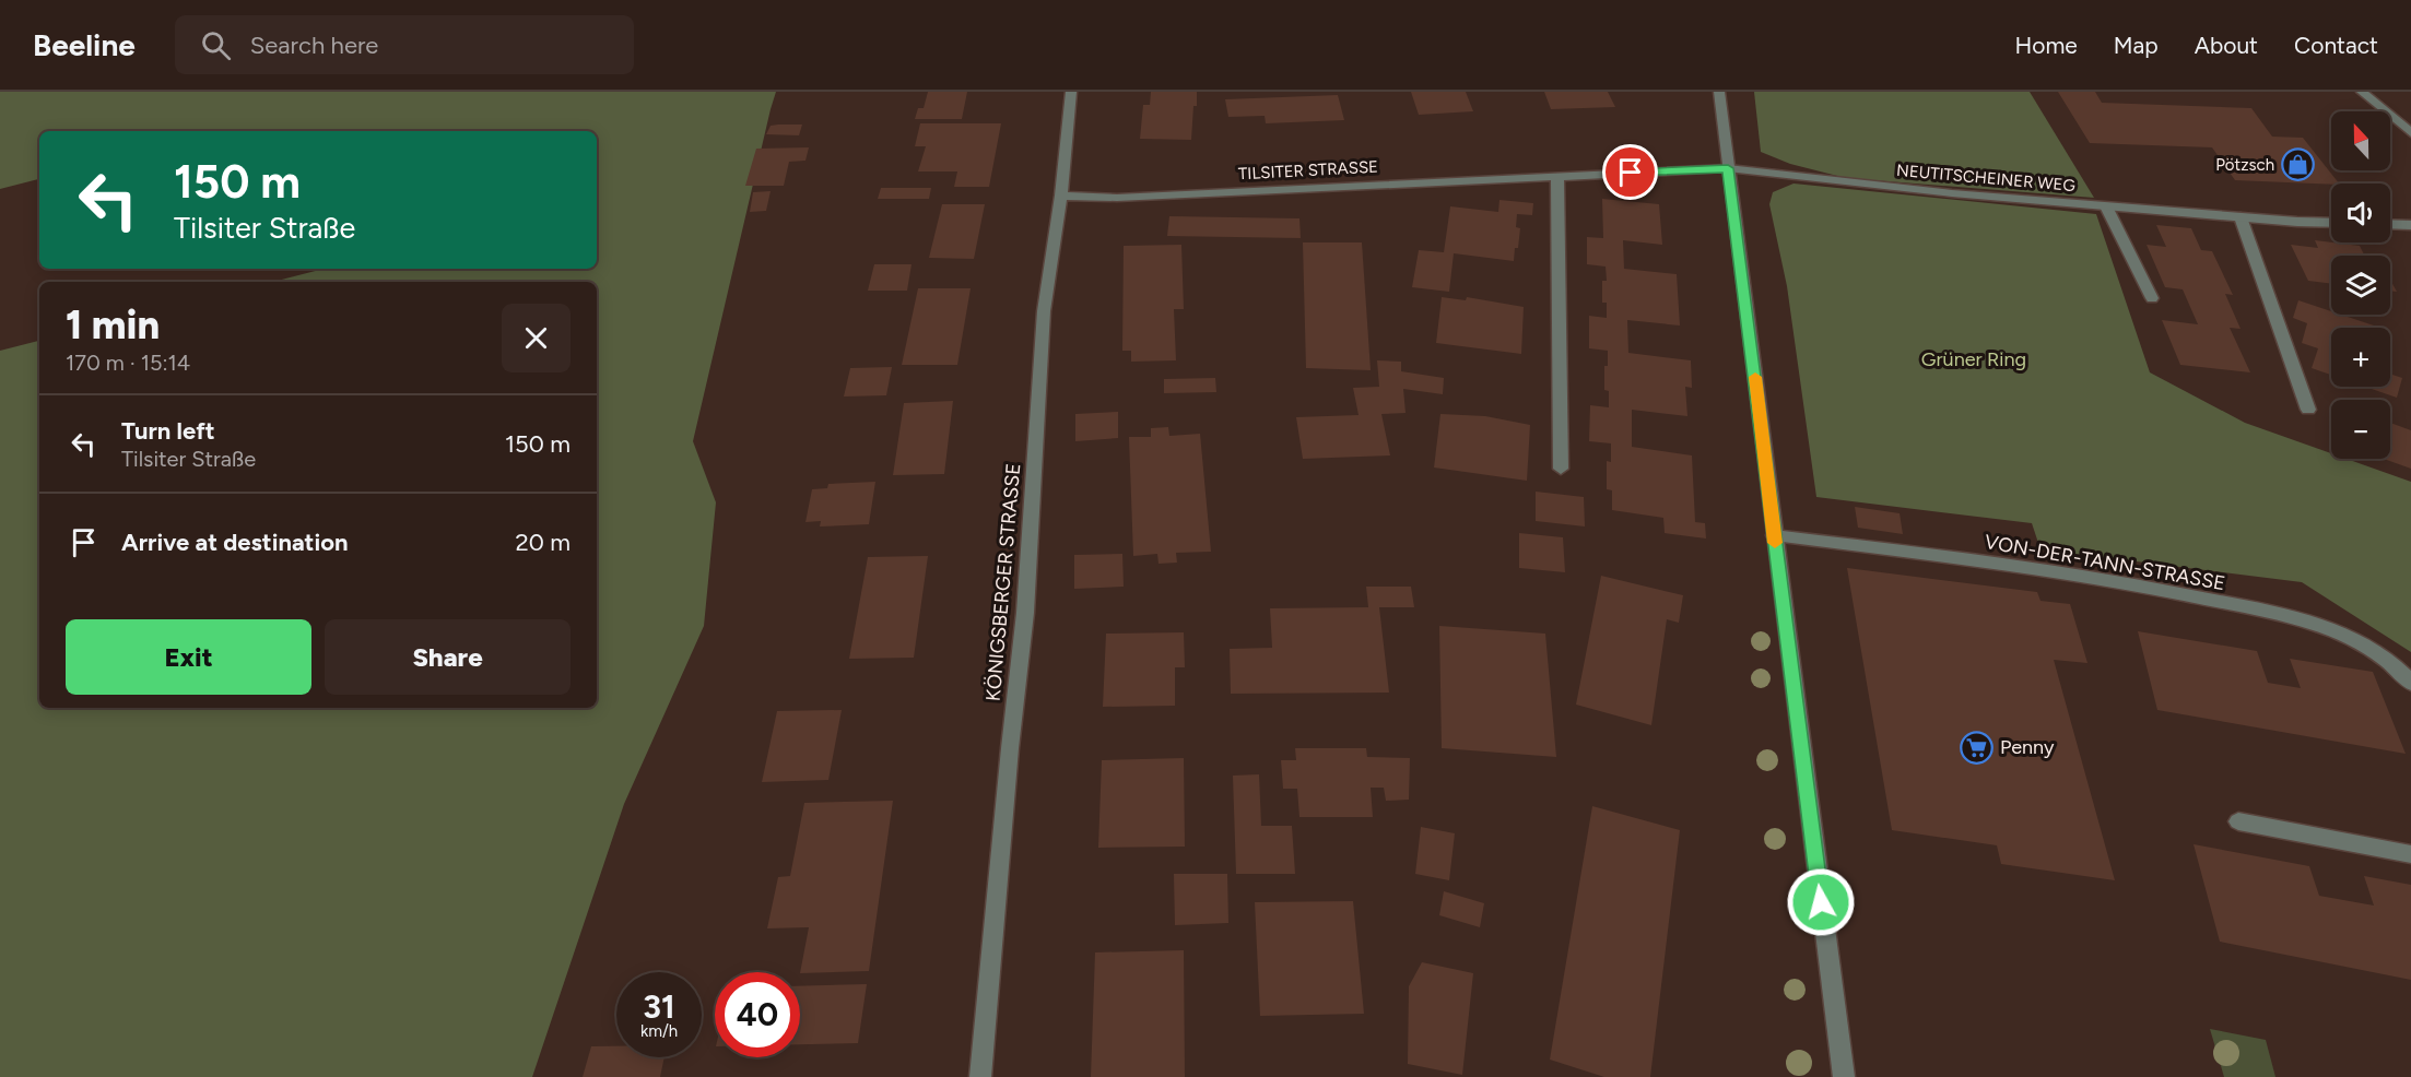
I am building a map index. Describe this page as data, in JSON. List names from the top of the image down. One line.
{"streets":{"street":["TILSITER STRASSE","NEUTITSCHEINER WEG","VON-DER-TANN-STRASSE","KÖNIGSBERGER STRASSE"]},"crossings":[["TILSITER STRASSE","NEUTITSCHEINER WEG"],["TILSITER STRASSE","KÖNIGSBERGER STRASSE"]],"parks":["Grüner Ring"],"places":{"shop":["Pötzsch"],"supermarket":["Penny"]},"north":"top","page":{"header":"Beeline","search":"Search here","nav":["Home","Map","About","Contact"],"map_buttons":["+","−"],"turn":["150 m","Tilsiter Straße"],"heading":["1 min","170 m · 15:14"],"list":[{"name":"Turn left","note":"Tilsiter Straße","value":"150 m"},{"name":"Arrive at destination","value":"20 m"}],"buttons":["Exit","Share"],"speed":"31 km/h","limit":"40"}}
